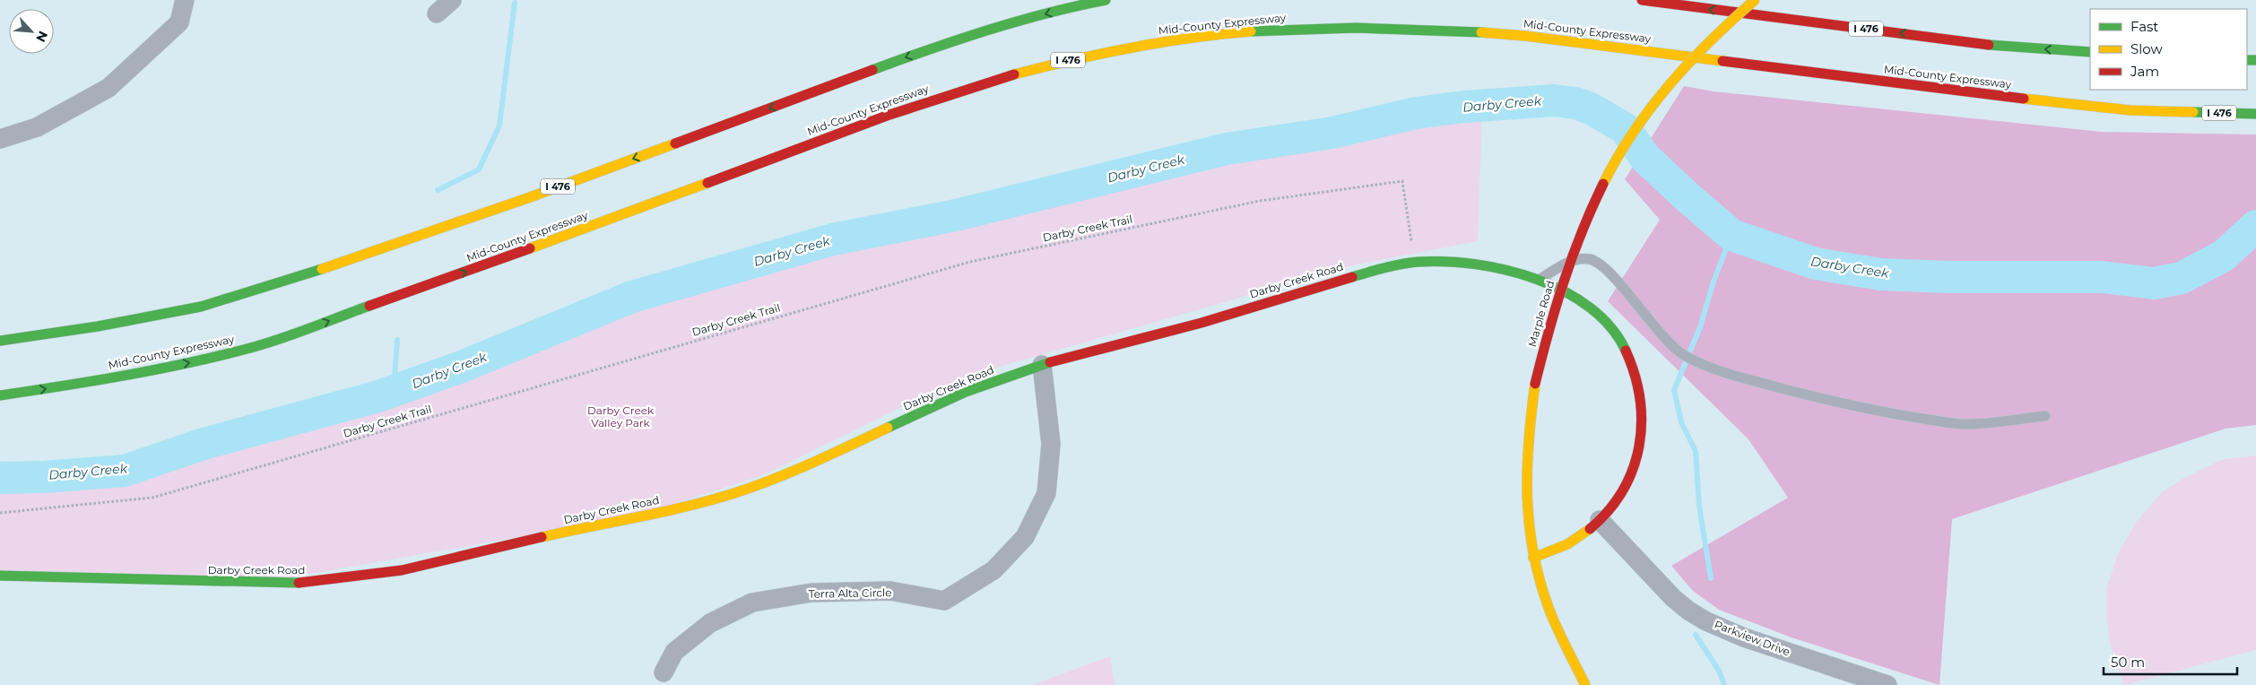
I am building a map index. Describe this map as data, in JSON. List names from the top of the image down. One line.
{"streets":{"main road":["Mid-County Expressway","I 476","Darby Creek Road","Marple Road"],"street":["Terra Alta Circle","Parkview Drive"],"path":["Darby Creek Trail"]},"crossings":[["Darby Creek Trail","Darby Creek Road"],["Darby Creek Road","Marple Road"],["Darby Creek Road","Terra Alta Circle"],["Darby Creek Road","Parkview Drive"]],"water":["Darby Creek"],"parks":["Darby Creek Valley Park"],"legend":["Fast","Slow","Jam"],"scale_bar":"50 m","north":"bottom right"}
